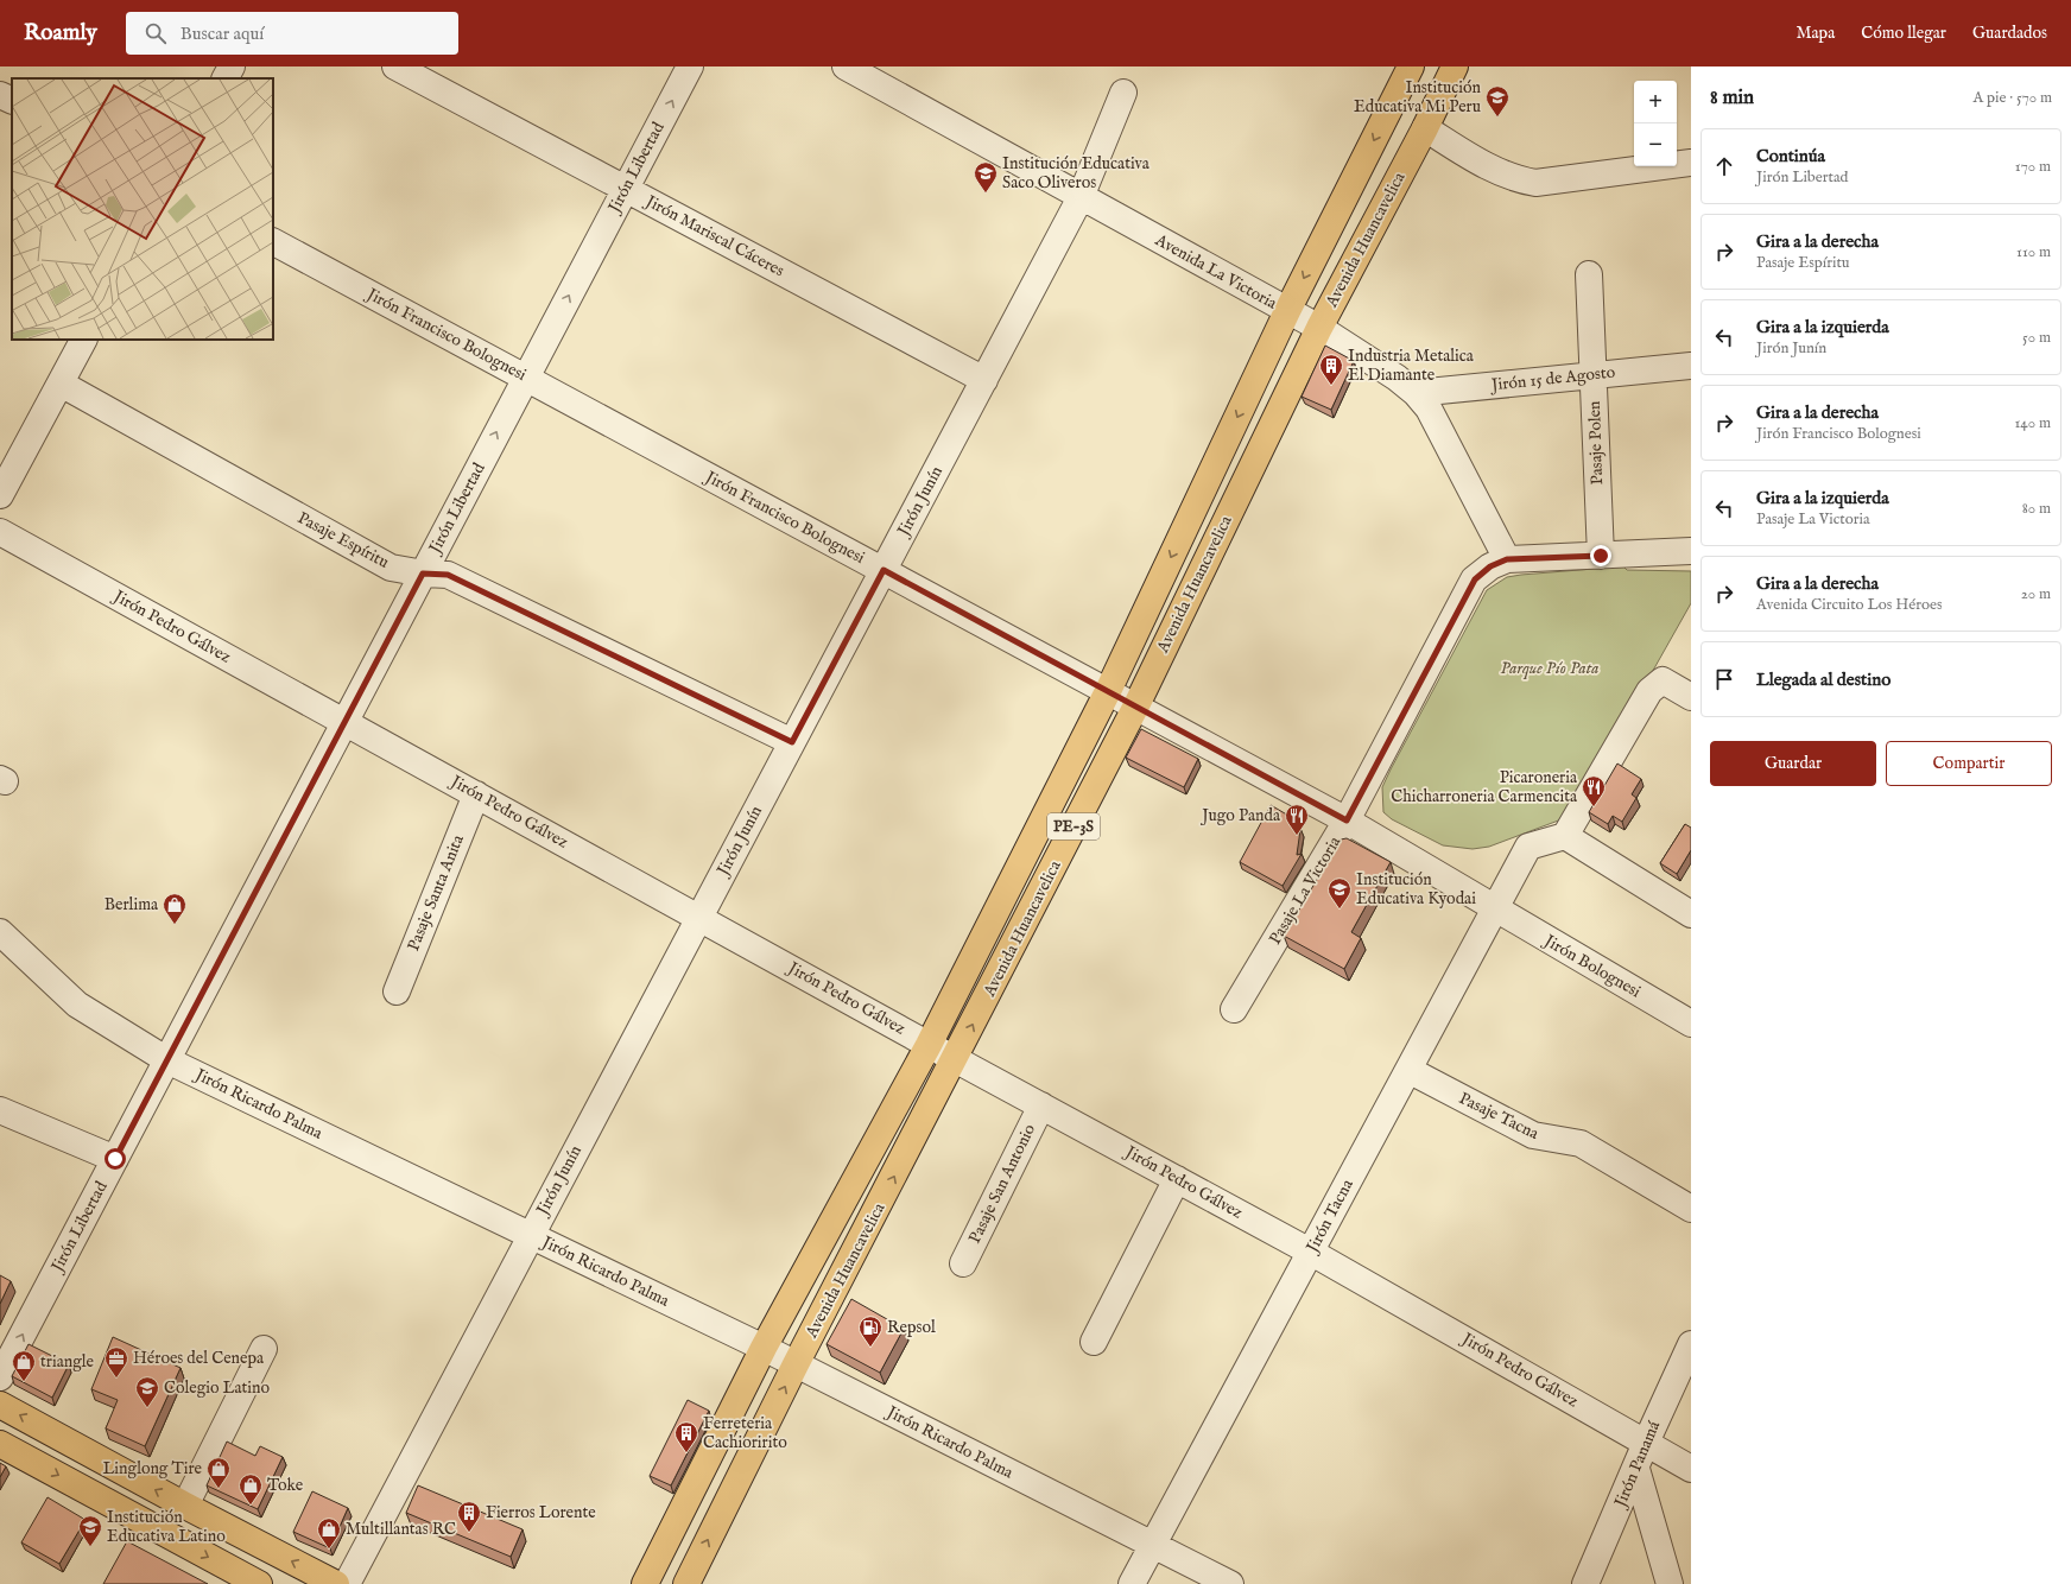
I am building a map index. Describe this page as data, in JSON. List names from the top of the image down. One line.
{"streets":{"main road":["Avenida Huancavelica","PE-3S"],"street":["Jirón Libertad","Jirón Mariscal Cáceres","Avenida La Victoria","Jirón Francisco Bolognesi","Jirón 15 de Agosto","Pasaje Polen","Jirón Junín","Pasaje Espíritu","Jirón Pedro Gálvez","Pasaje La Victoria","Pasaje Santa Anita","Jirón Bolognesi","Jirón Ricardo Palma","Pasaje Tacna","Pasaje San Antonio","Jirón Tacna","Jirón Panamá"]},"crossings":[["Jirón Libertad","Jirón Mariscal Cáceres"],["Jirón Libertad","Jirón Francisco Bolognesi"],["Jirón Libertad","Pasaje Espíritu"],["Jirón Libertad","Jirón Pedro Gálvez"],["Jirón Libertad","Jirón Ricardo Palma"],["Jirón Mariscal Cáceres","Jirón Junín"],["Avenida Huancavelica","Avenida La Victoria"],["Avenida Huancavelica","Jirón Francisco Bolognesi"],["Avenida Huancavelica","Jirón Pedro Gálvez"],["Avenida Huancavelica","Jirón Ricardo Palma"],["Avenida La Victoria","Jirón 15 de Agosto"],["Avenida La Victoria","Jirón Junín"],["Avenida La Victoria","Pasaje La Victoria"],["Jirón Francisco Bolognesi","Jirón Junín"],["Jirón Francisco Bolognesi","Pasaje La Victoria"],["Jirón Francisco Bolognesi","Jirón Bolognesi"],["Jirón Francisco Bolognesi","Jirón Tacna"],["Jirón 15 de Agosto","Pasaje Polen"],["Jirón Junín","Pasaje Espíritu"],["Jirón Junín","Jirón Pedro Gálvez"],["Jirón Junín","Jirón Ricardo Palma"],["Jirón Pedro Gálvez","Pasaje Santa Anita"],["Jirón Pedro Gálvez","Pasaje San Antonio"],["Jirón Pedro Gálvez","Jirón Tacna"],["Jirón Pedro Gálvez","Jirón Panamá"],["Jirón Bolognesi","Jirón Tacna"],["Jirón Ricardo Palma","Jirón Tacna"],["Pasaje Tacna","Jirón Tacna"]],"one_way":["Jirón Libertad"],"parks":["Parque Pío Pata"],"places":{"school or university":["Institución Educativa Mi Peru","Institución Educativa Saco Oliveros","Institución Educativa Kyodai","Colegio Latino","Institución Educativa Latino"],"building":["Industria Metalica El Diamante","Ferreteria Cachioririto","Fierros Lorente"],"restaurant":["Picaroneria Chicharroneria Carmencita","Jugo Panda"],"shop":["Berlima","triangle","Linglong Tire","Toke","Multillantas RC"],"fuel station":["Repsol"],"office":["Héroes del Cenepa"]},"page":{"header":"Roamly","search":"Buscar aquí","nav":["Mapa","Cómo llegar","Guardados"],"heading":["8 min","A pie · 570 m"],"map_buttons":["+","−"],"list":[["Continúa","Jirón Libertad","170 m"],["Gira a la derecha","Pasaje Espíritu","110 m"],["Gira a la izquierda","Jirón Junín","50 m"],["Gira a la derecha","Jirón Francisco Bolognesi","140 m"],["Gira a la izquierda","Pasaje La Victoria","80 m"],["Gira a la derecha","Avenida Circuito Los Héroes","20 m"],"Llegada al destino"],"buttons":["Guardar","Compartir"]}}
